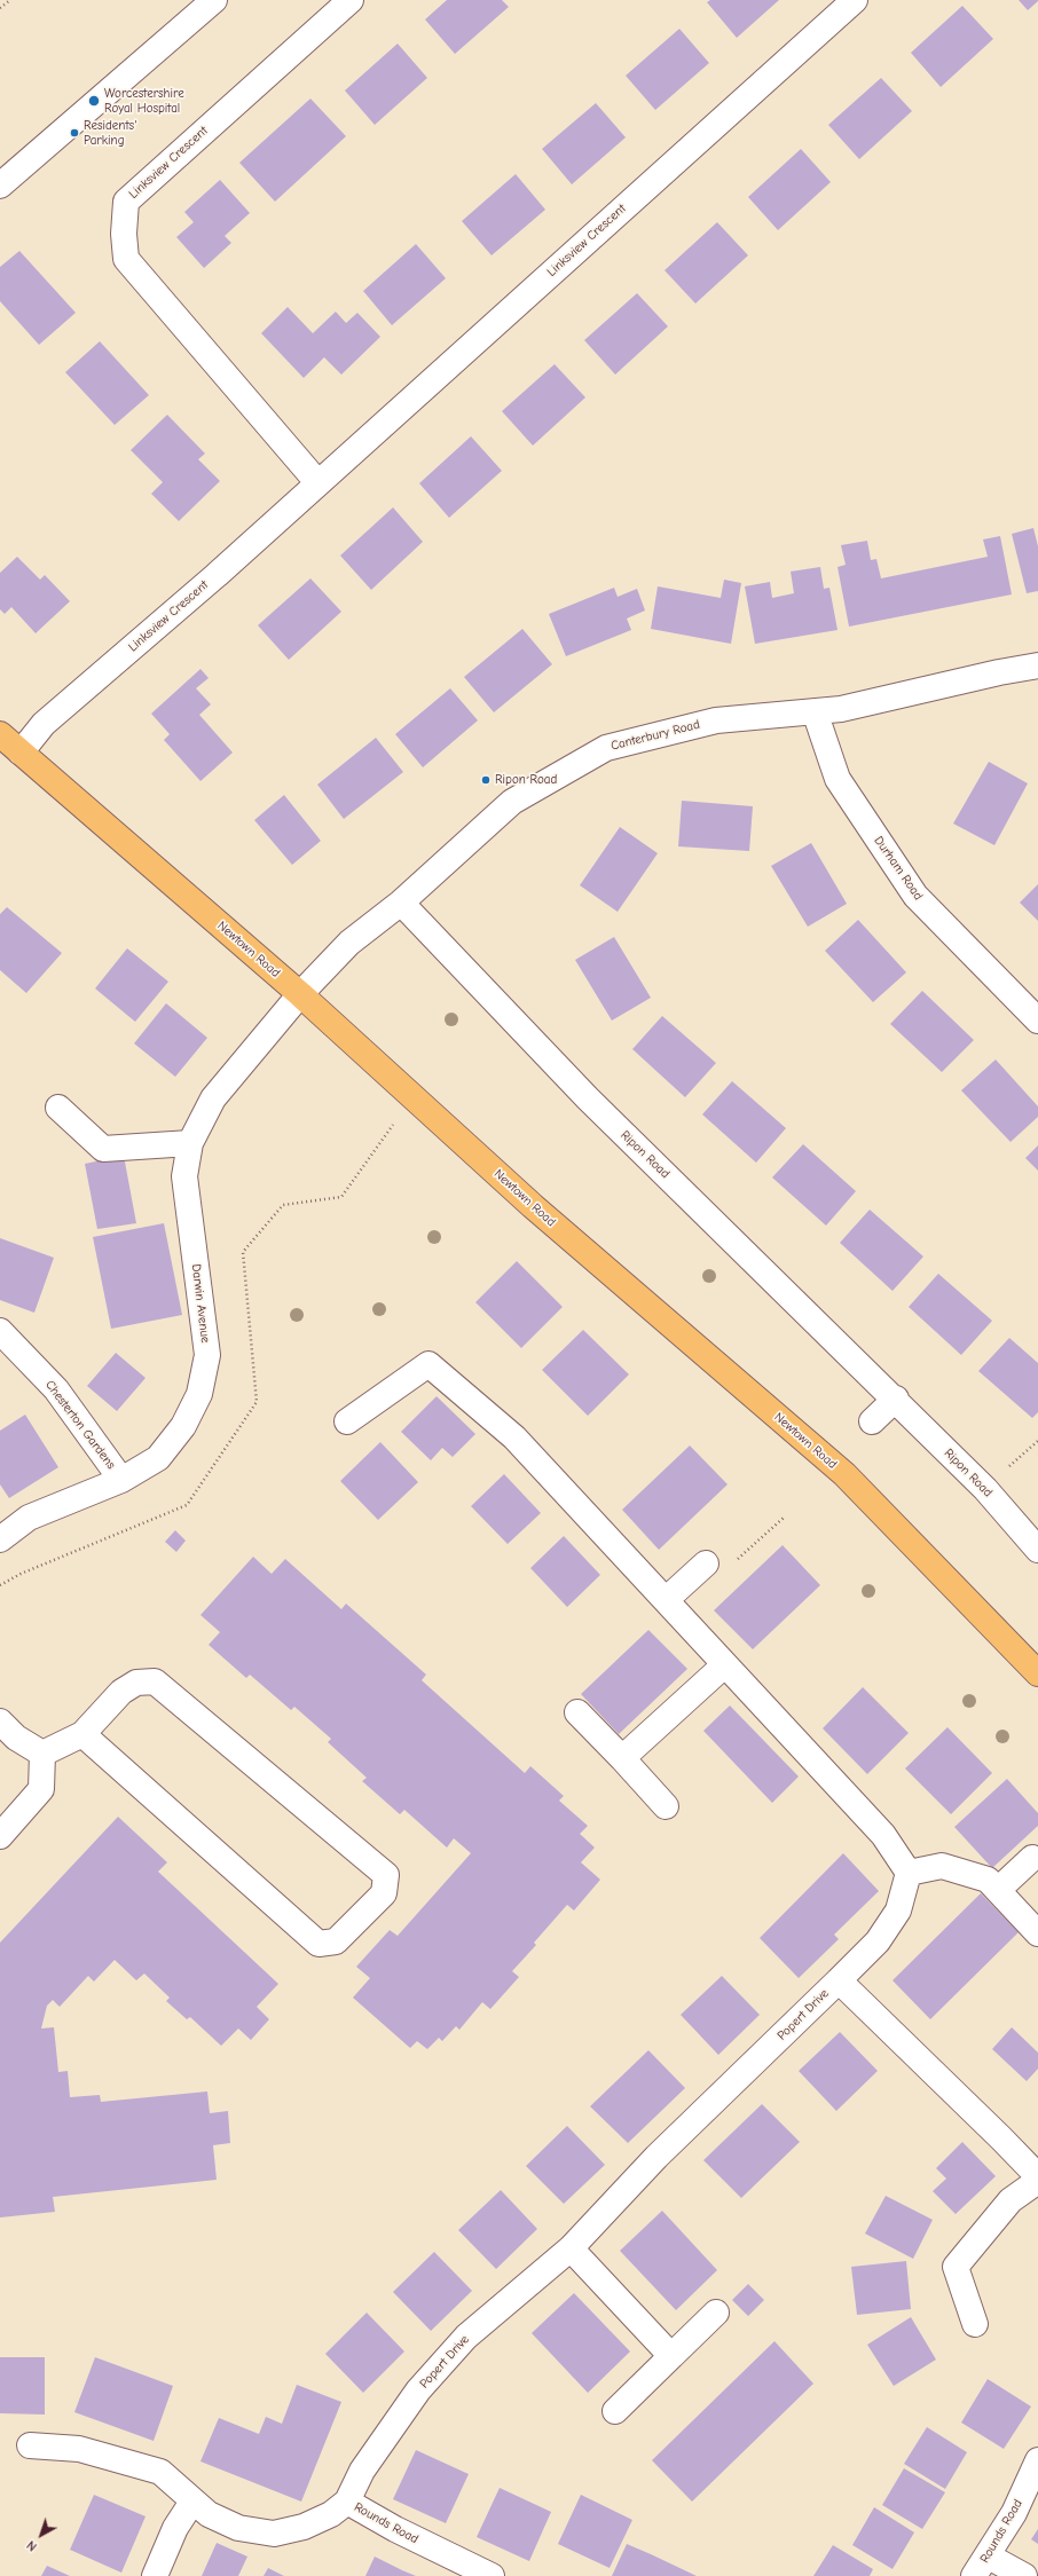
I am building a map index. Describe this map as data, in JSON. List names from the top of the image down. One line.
{"streets":{"main road":["Newtown Road"],"street":["Linksview Crescent","Canterbury Road","Durham Road","Ripon Road","Darwin Avenue","Chesterton Gardens","Popert Drive","Rounds Road"]},"crossings":[["Linksview Crescent","Newtown Road"],["Canterbury Road","Durham Road"],["Canterbury Road","Newtown Road"],["Canterbury Road","Ripon Road"],["Canterbury Road","Darwin Avenue"],["Newtown Road","Darwin Avenue"],["Darwin Avenue","Chesterton Gardens"],["Popert Drive","Rounds Road"]],"places":["Worcestershire Royal Hospital","Residents' Parking","Ripon Road"],"north":"bottom left"}
